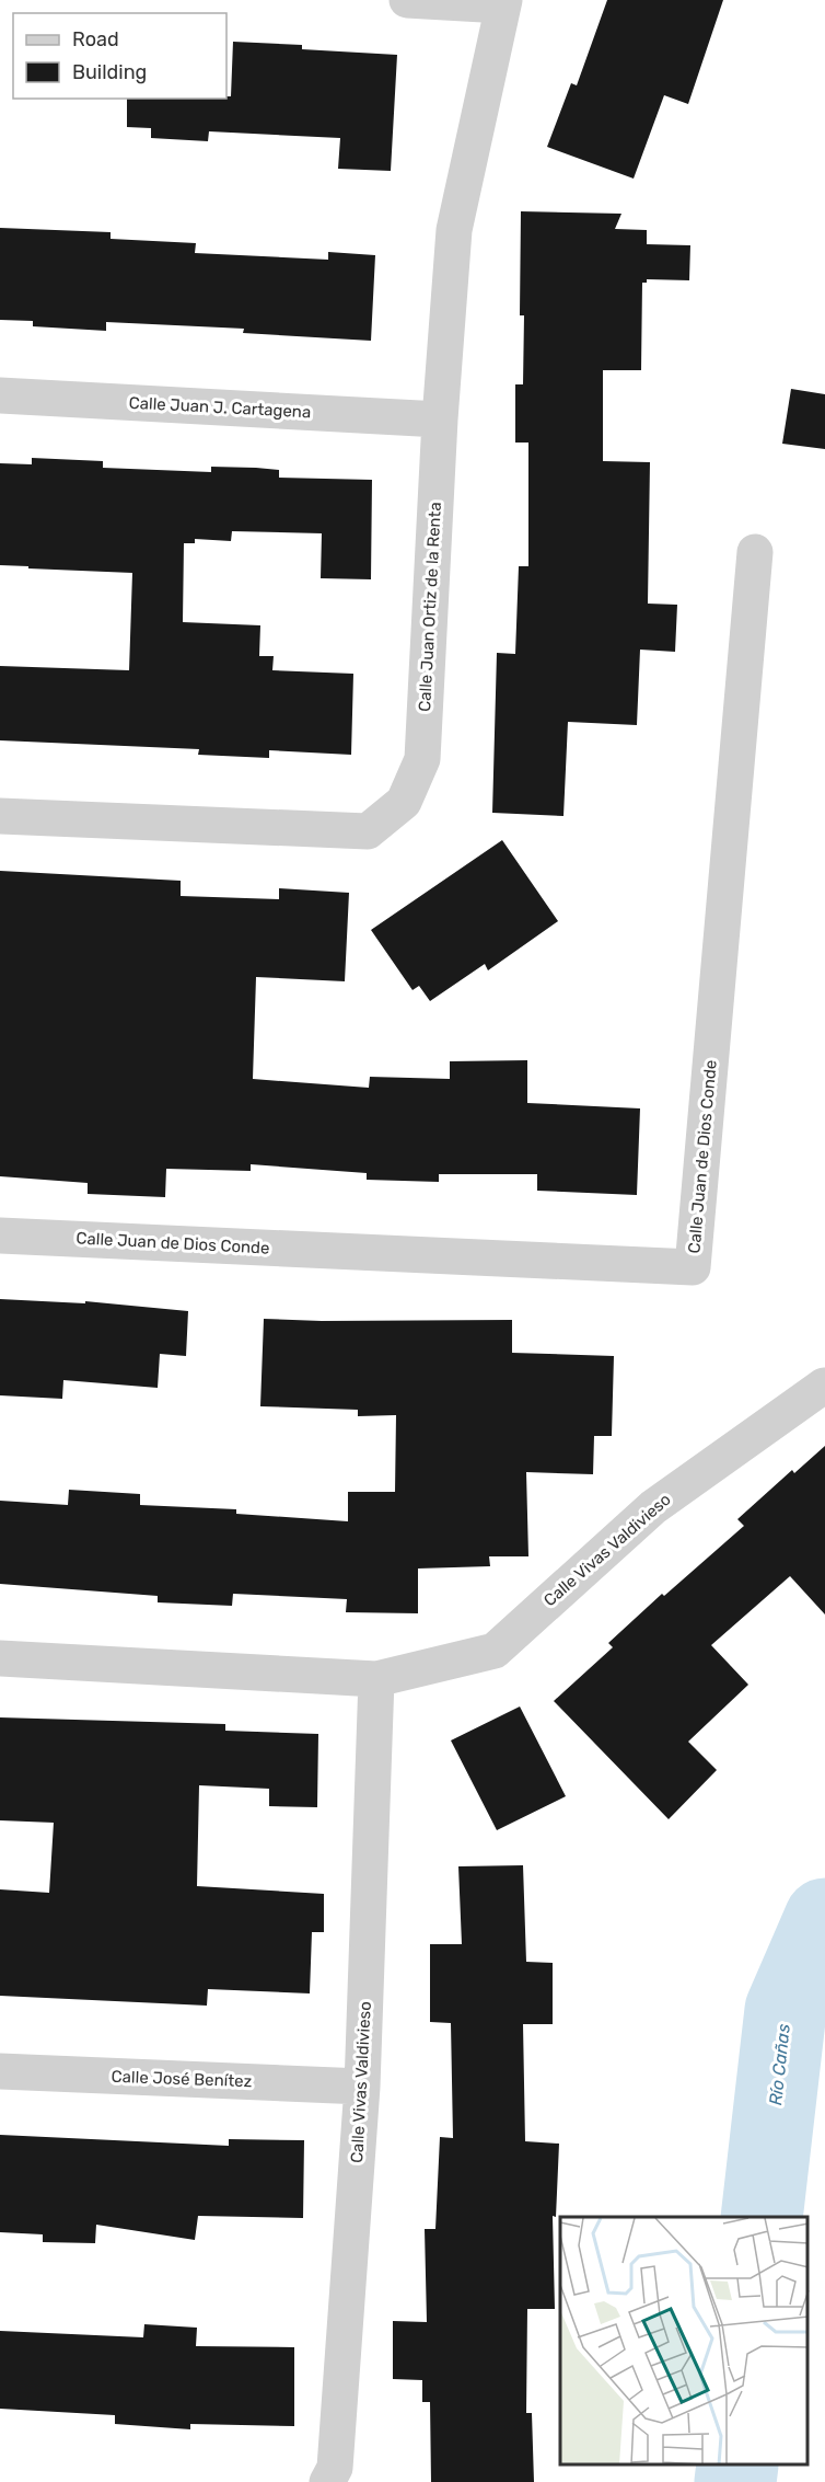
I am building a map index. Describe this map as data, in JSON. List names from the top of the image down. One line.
{"streets":{"street":["Calle Juan J. Cartagena","Calle Juan Ortiz de la Renta","Calle Juan de Dios Conde","Calle Vivas Valdivieso","Calle José Benítez"]},"crossings":[["Calle Juan J. Cartagena","Calle Juan Ortiz de la Renta"],["Calle Vivas Valdivieso","Calle José Benítez"]],"water":["Río Cañas"],"legend":["Road","Building"]}
